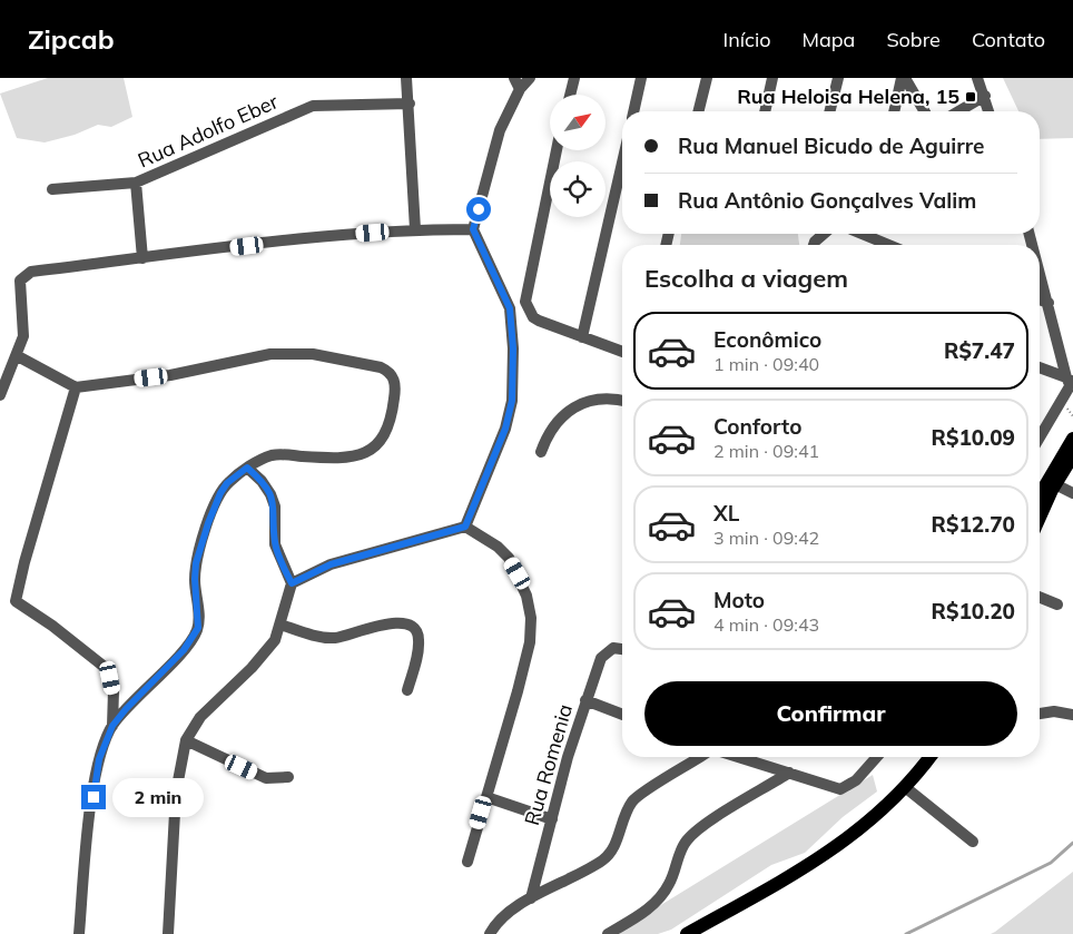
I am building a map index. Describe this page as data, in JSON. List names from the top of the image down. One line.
{"streets":{"street":["Rua Adolfo Eber","Rua Romenia"]},"places":{"transit":["Rua Heloisa Helena, 15"]},"north":"top right","page":{"header":"Zipcab","nav":["Início","Mapa","Sobre","Contato"],"banner":["Rua Manuel Bicudo de Aguirre","Rua Antônio Gonçalves Valim"],"heading":"Escolha a viagem","list":[{"name":"Econômico","note":"1 min · 09:40","value":"R$7.47"},{"name":"Conforto","note":"2 min · 09:41","value":"R$10.09"},{"name":"XL","note":"3 min · 09:42","value":"R$12.70"},{"name":"Moto","note":"4 min · 09:43","value":"R$10.20"}],"buttons":"Confirmar","bubble":"2 min"}}
